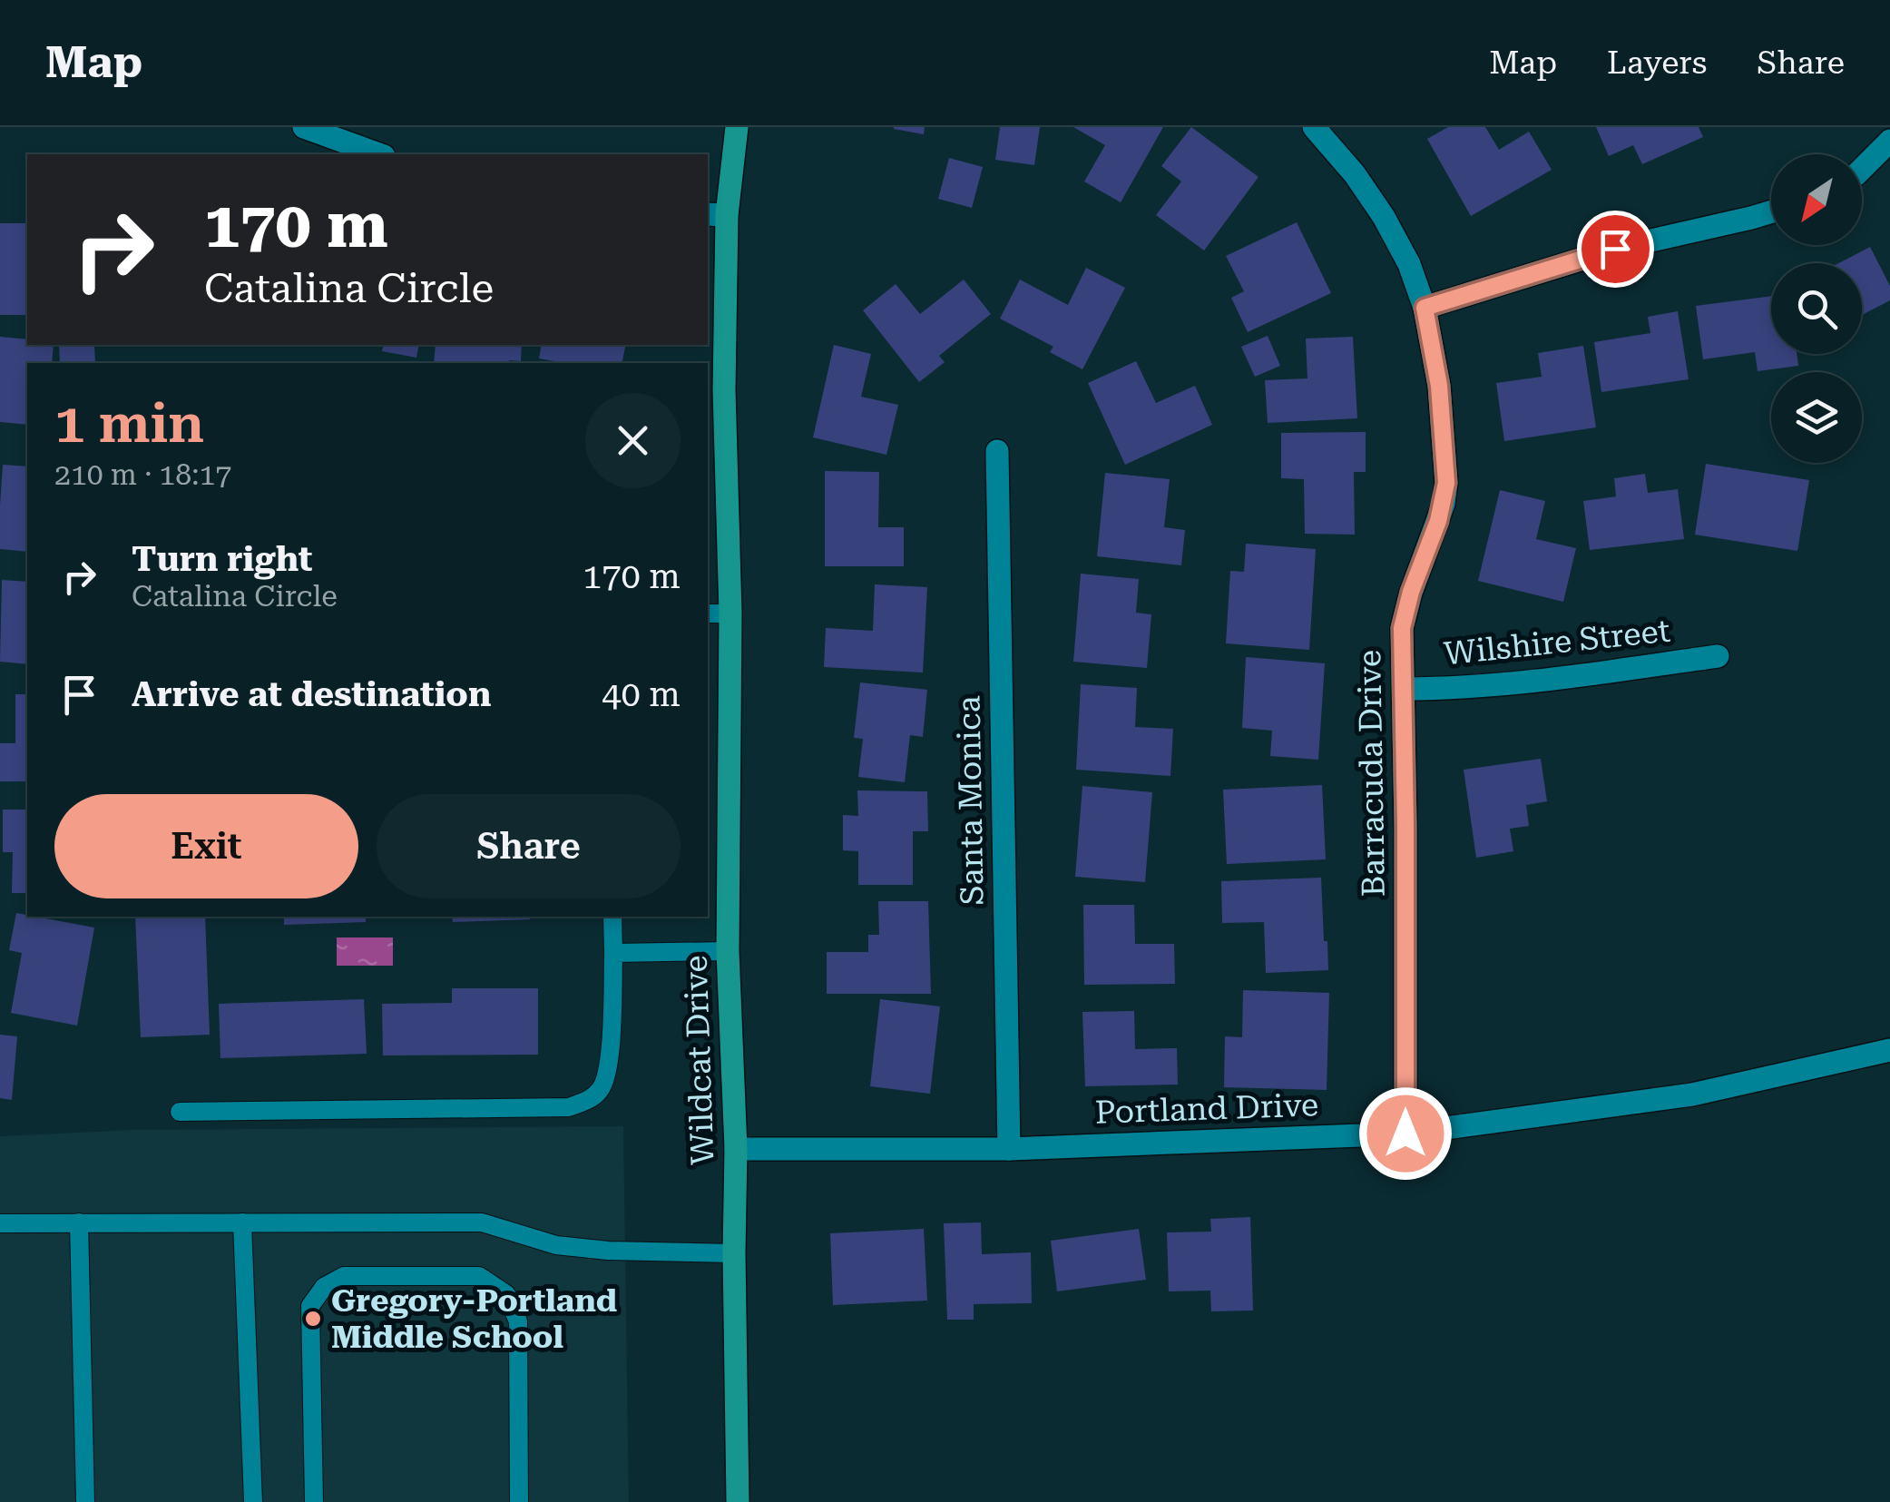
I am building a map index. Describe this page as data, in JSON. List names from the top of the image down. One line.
{"streets":{"main road":["Wildcat Drive"],"street":["Wilshire Street","Barracuda Drive","Santa Monica","Portland Drive"]},"crossings":[["Wilshire Street","Barracuda Drive"],["Barracuda Drive","Portland Drive"],["Santa Monica","Portland Drive"],["Wildcat Drive","Portland Drive"]],"places":["Gregory-Portland Middle School"],"north":"bottom left","page":{"header":"Map","nav":["Map","Layers","Share"],"turn":["170 m","Catalina Circle"],"heading":["1 min","210 m · 18:17"],"list":[{"name":"Turn right","note":"Catalina Circle","value":"170 m"},{"name":"Arrive at destination","value":"40 m"}],"buttons":["Exit","Share"]}}
